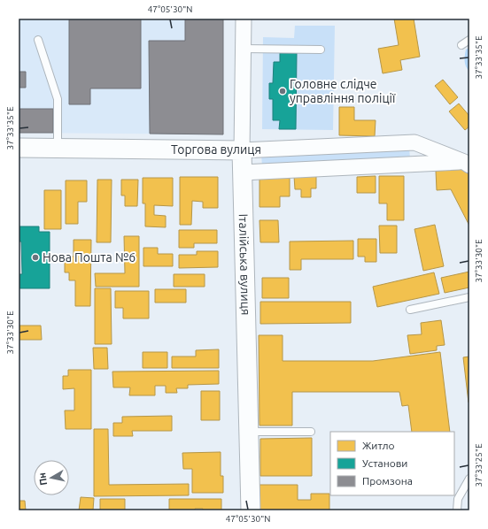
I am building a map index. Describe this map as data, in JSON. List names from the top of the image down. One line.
{"streets":{"street":["Торгова вулиця","Італійська вулиця"]},"crossings":[["Торгова вулиця","Італійська вулиця"]],"places":["Головне слідче управління поліції","Нова Пошта №6"],"legend":["Житло","Установи","Промзона"],"north":"left","coordinates":["47°05'30\"N","37°33'35\"E","37°33'30\"E","37°33'25\"E"]}
